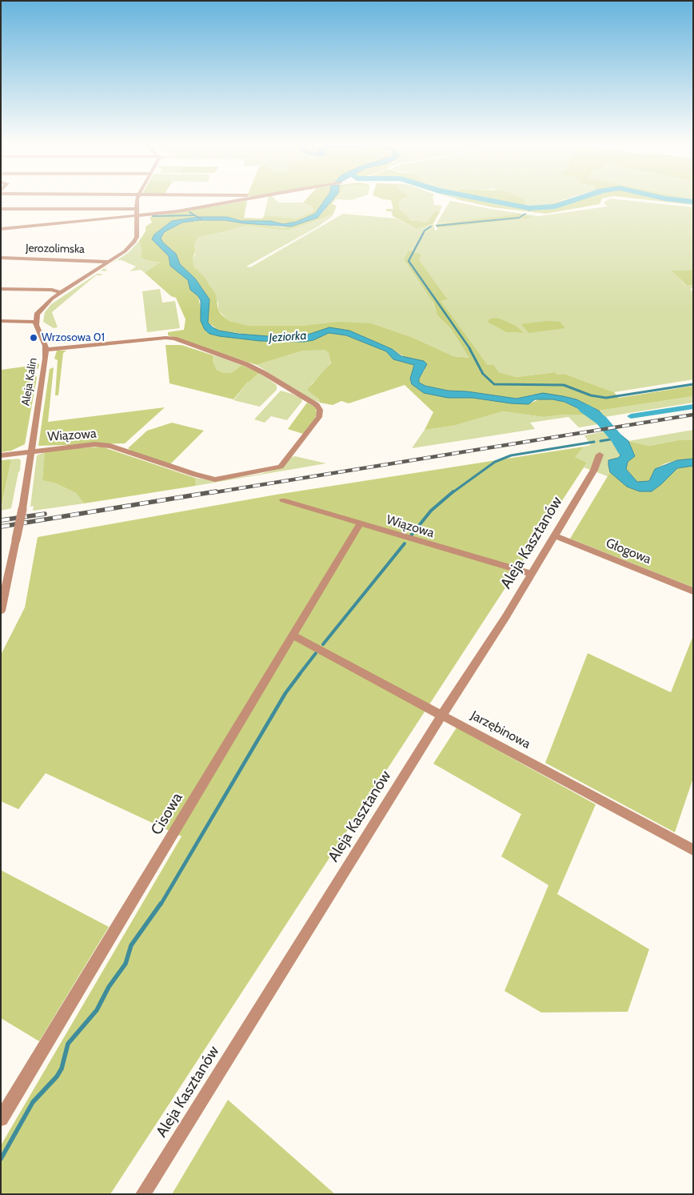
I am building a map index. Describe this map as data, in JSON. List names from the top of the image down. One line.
{"streets":{"street":["Jerozolimska","Aleja Kalin","Wiązowa","Aleja Kasztanów","Głogowa","Jarzębinowa","Cisowa"]},"crossings":[["Aleja Kalin","Wiązowa"],["Wiązowa","Aleja Kasztanów"],["Wiązowa","Cisowa"],["Aleja Kasztanów","Głogowa"],["Aleja Kasztanów","Jarzębinowa"],["Jarzębinowa","Cisowa"]],"water":["Jeziorka"],"places":["Wrzosowa 01"]}
